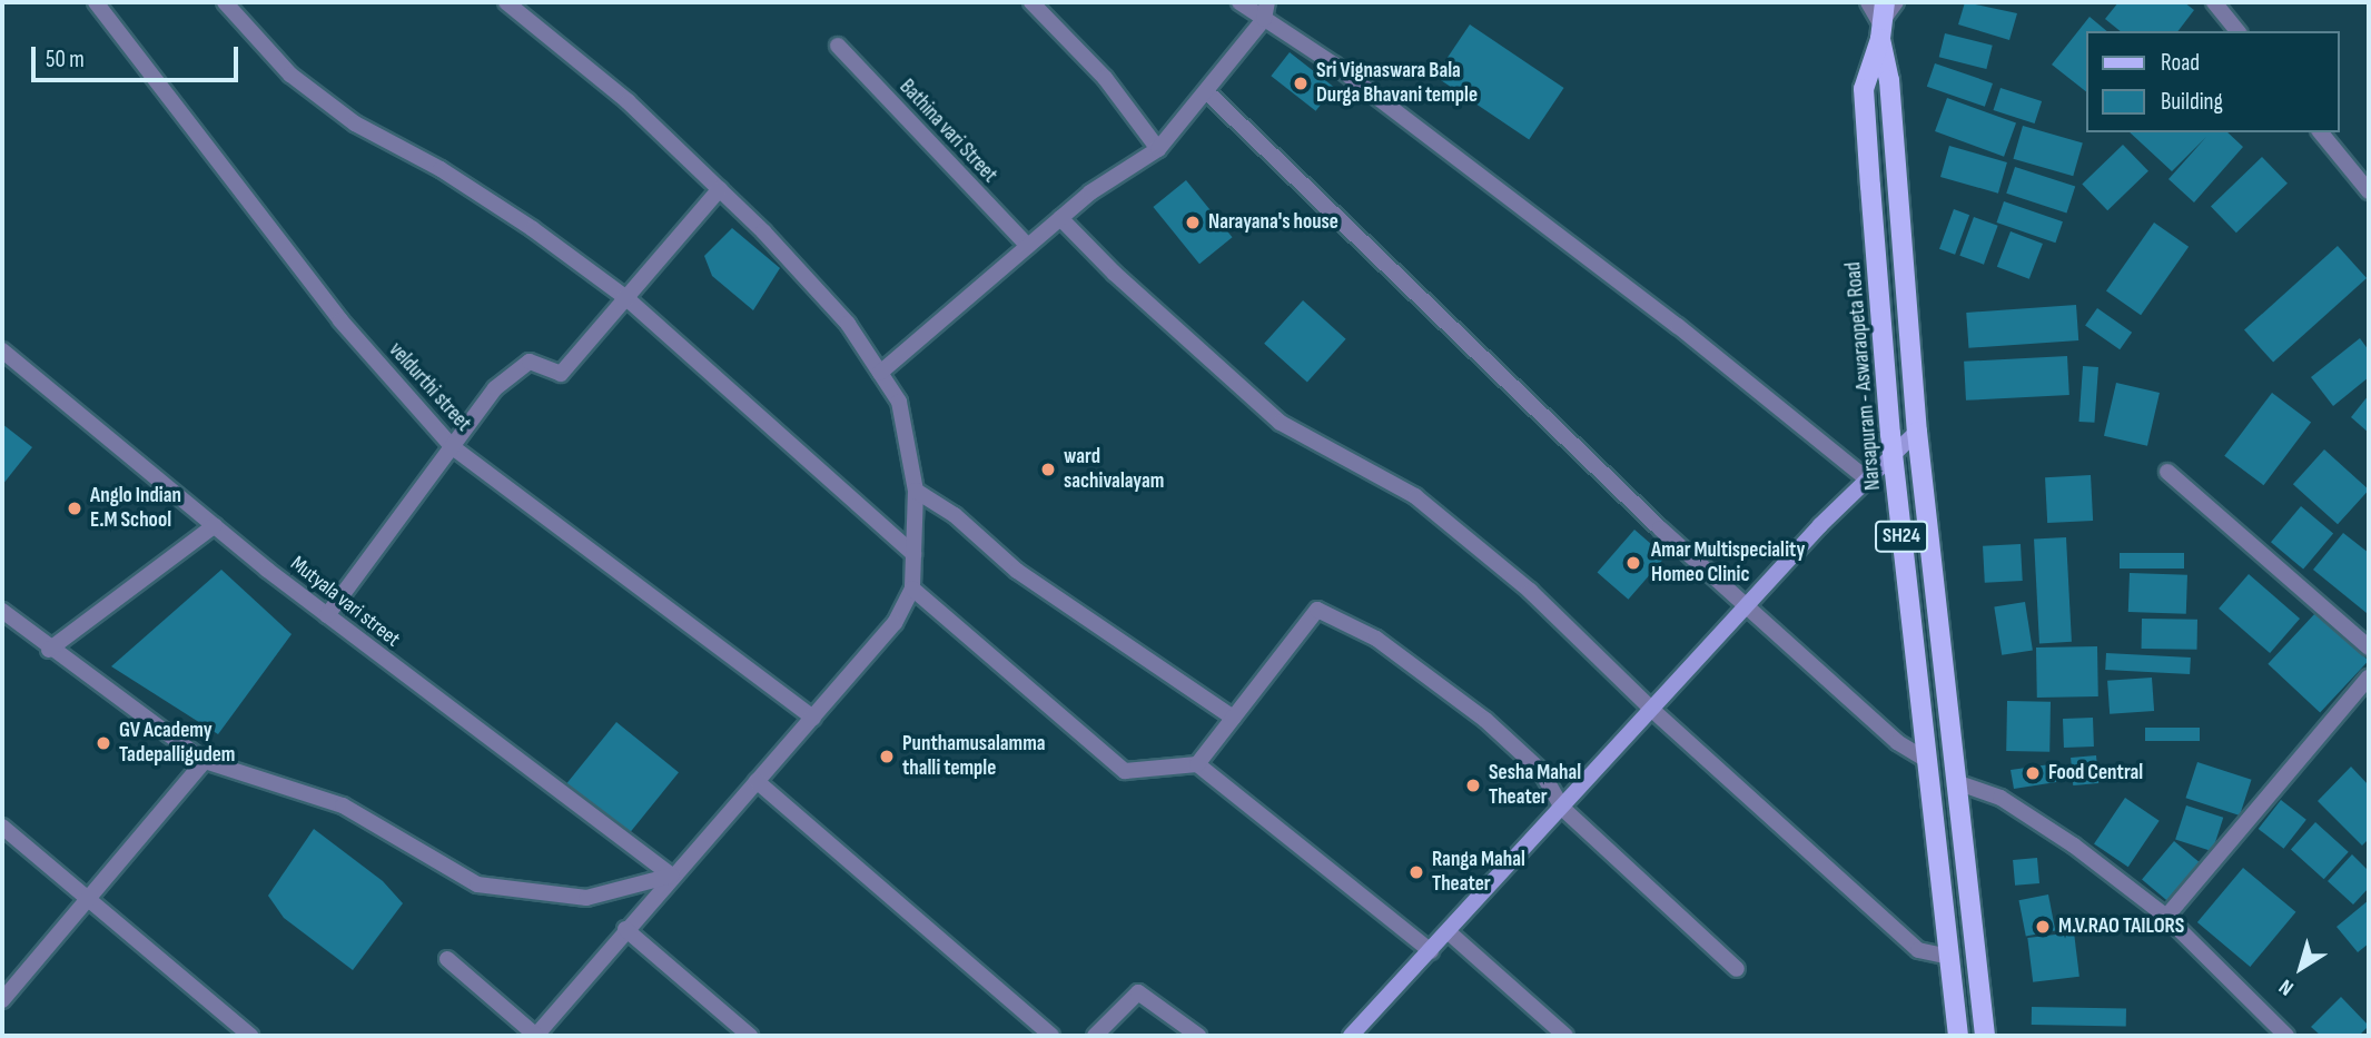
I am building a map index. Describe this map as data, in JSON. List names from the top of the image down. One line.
{"streets":{"main road":["Narsapuram - Aswaraopeta Road","SH24"],"street":["Bathina vari Street","veldurthi street","Mutyala vari street"]},"places":["Sri Vignaswara Bala Durga Bhavani temple","Narayana's house","ward sachivalayam","Anglo Indian E.M School","Amar Multispeciality Homeo Clinic","GV Academy Tadepalligudem","Punthamusalamma thalli temple","Food Central","Sesha Mahal Theater","Ranga Mahal Theater","M.V.RAO TAILORS"],"legend":["Road","Building"],"scale_bar":"50 m","north":"bottom left"}
